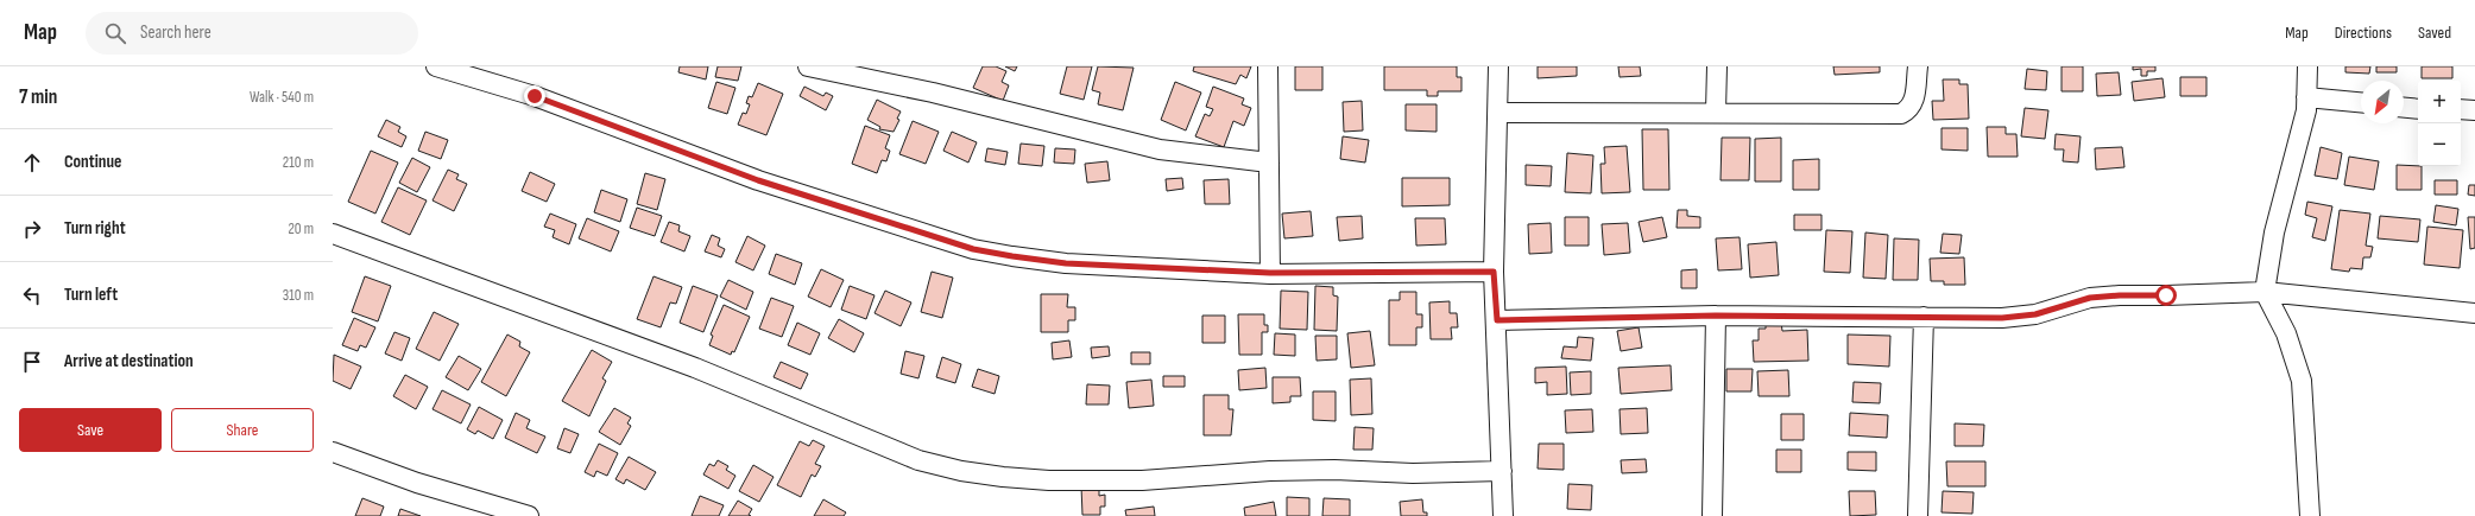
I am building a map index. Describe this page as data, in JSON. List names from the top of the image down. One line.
{"north":"bottom left","page":{"header":"Map","search":"Search here","nav":["Map","Directions","Saved"],"heading":["7 min","Walk · 540 m"],"map_buttons":["+","−"],"list":[["Continue","210 m"],["Turn right","20 m"],["Turn left","310 m"],"Arrive at destination"],"buttons":["Save","Share"]}}
